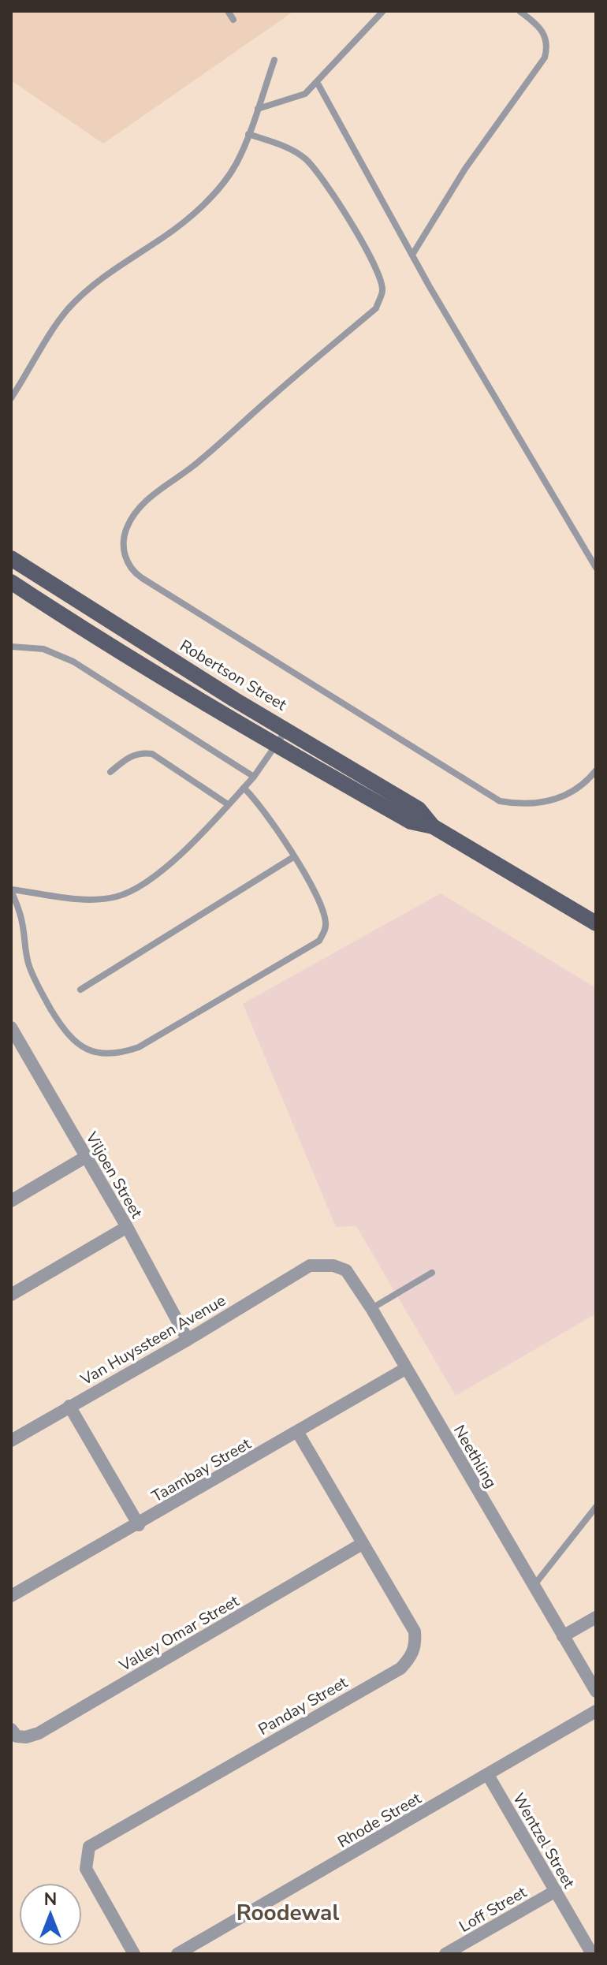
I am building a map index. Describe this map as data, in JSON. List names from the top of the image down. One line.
{"streets":{"main road":["Robertson Street"],"street":["Viljoen Street","Van Huyssteen Avenue","Neethling","Taambay Street","Valley Omar Street","Panday Street","Rhode Street","Wentzel Street","Loff Street"]},"crossings":[["Viljoen Street","Van Huyssteen Avenue"],["Van Huyssteen Avenue","Neethling"],["Neethling","Taambay Street"],["Taambay Street","Panday Street"],["Valley Omar Street","Panday Street"],["Rhode Street","Wentzel Street"],["Wentzel Street","Loff Street"]],"districts":["Roodewal"],"north":"top"}
